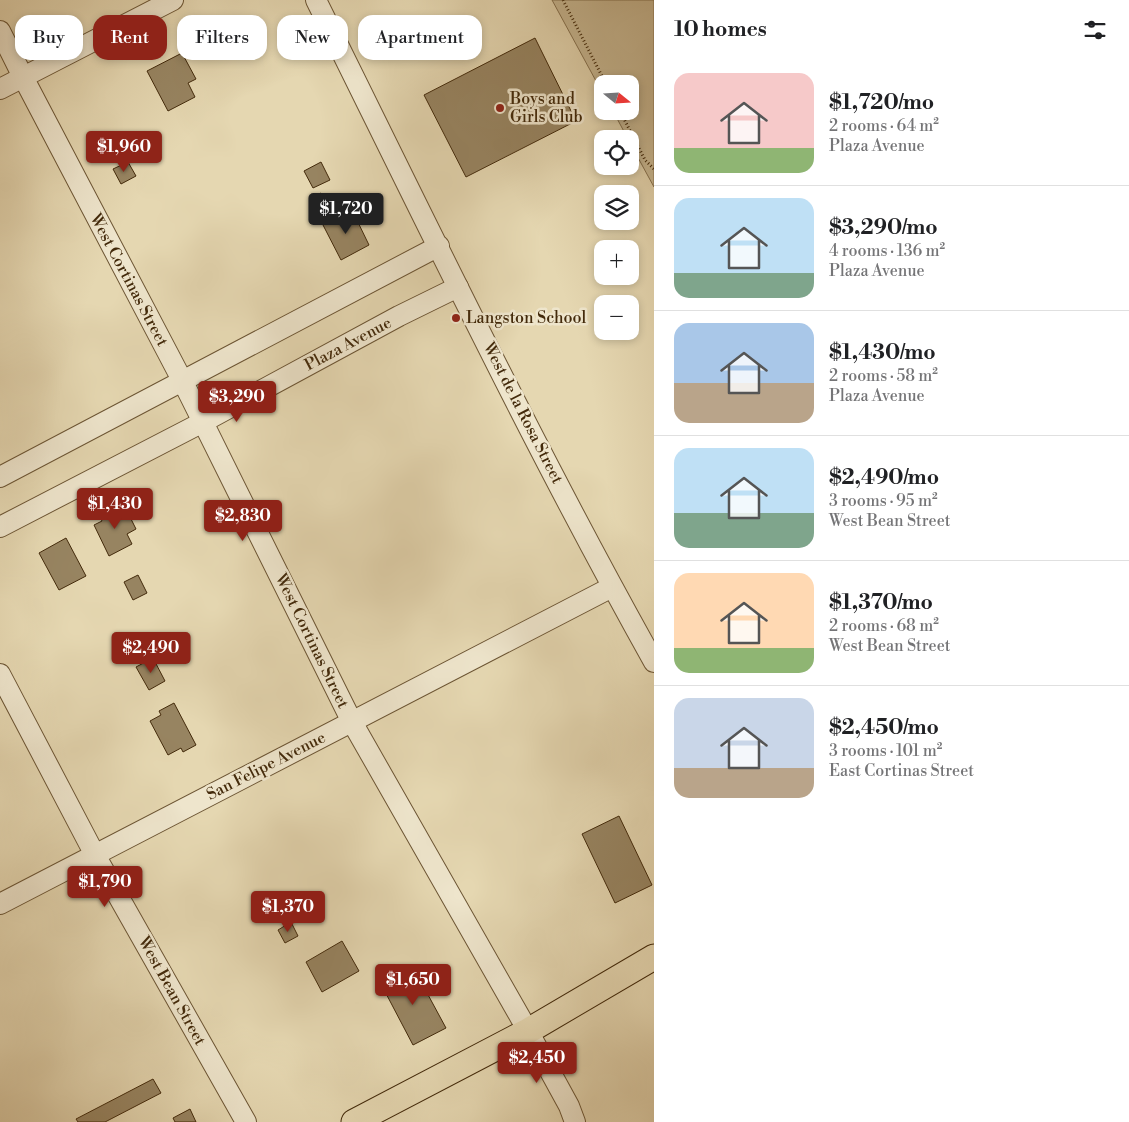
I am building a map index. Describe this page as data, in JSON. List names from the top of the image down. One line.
{"streets":{"street":["West Cortinas Street","Plaza Avenue","West de la Rosa Street","San Felipe Avenue","West Bean Street"]},"crossings":[["West Cortinas Street","Plaza Avenue"],["West Cortinas Street","San Felipe Avenue"],["Plaza Avenue","West de la Rosa Street"],["West de la Rosa Street","San Felipe Avenue"],["San Felipe Avenue","West Bean Street"]],"places":["Boys and Girls Club","Langston School"],"north":"right","page":{"heading":"10 homes","chip":["Buy","Rent","Filters","New","Apartment"],"list":[{"name":"$1,720/mo","note":"2 rooms · 64 m² · Plaza Avenue"},{"name":"$3,290/mo","note":"4 rooms · 136 m² · Plaza Avenue"},{"name":"$1,430/mo","note":"2 rooms · 58 m² · Plaza Avenue"},{"name":"$2,490/mo","note":"3 rooms · 95 m² · West Bean Street"},{"name":"$1,370/mo","note":"2 rooms · 68 m² · West Bean Street"},{"name":"$2,450/mo","note":"3 rooms · 101 m² · East Cortinas Street"}],"map_buttons":["+","−"],"price":["$1,960","$1,720","$3,290","$1,430","$2,830","$2,490","$1,790","$1,370","$1,650","$2,450"]}}
